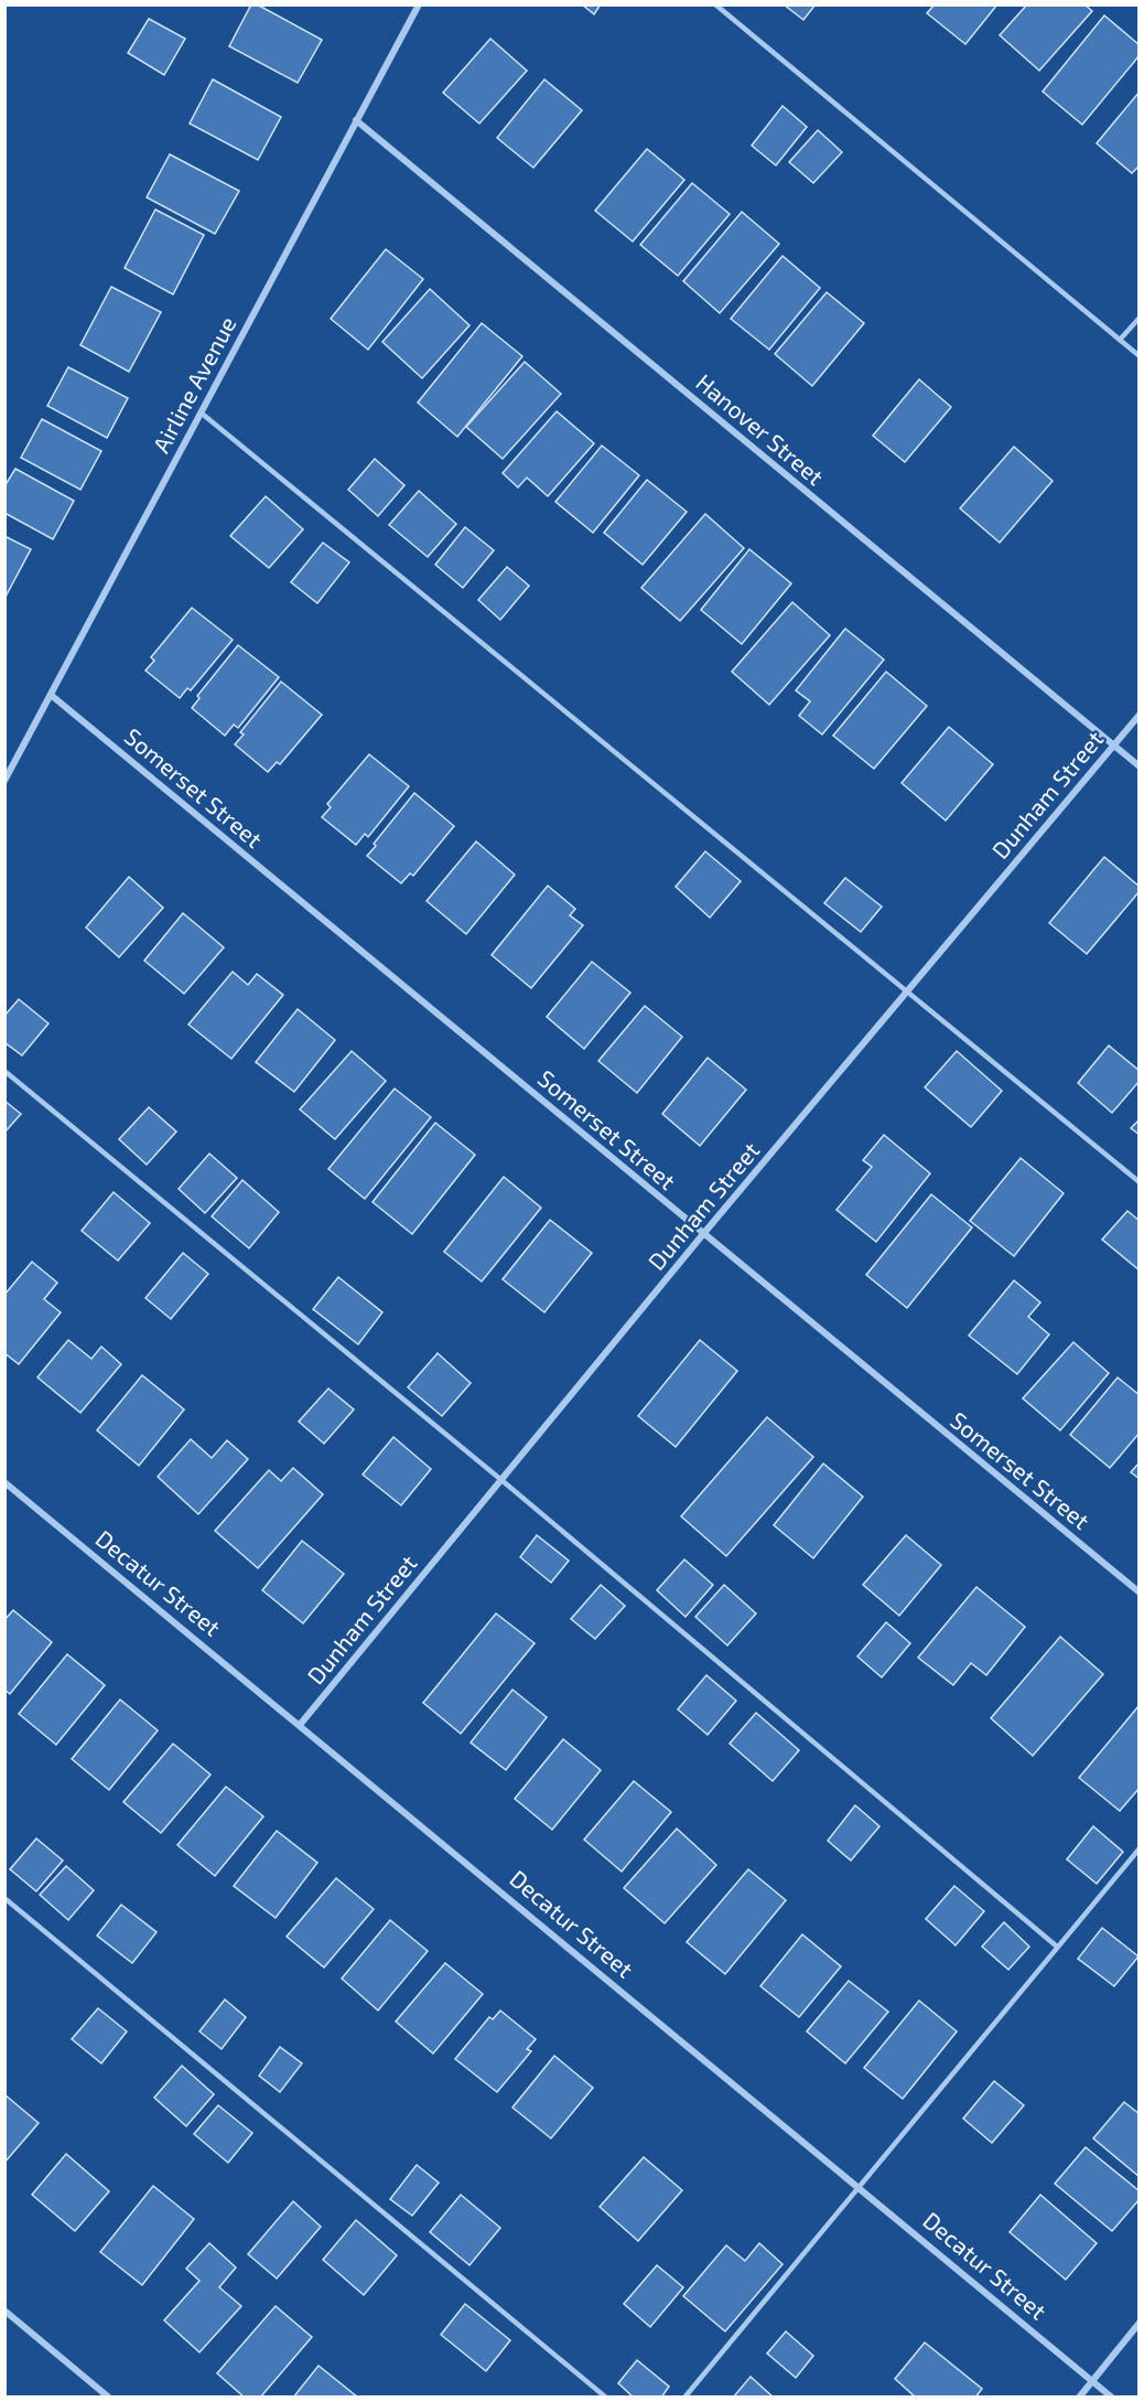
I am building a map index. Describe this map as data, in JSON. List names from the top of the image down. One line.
{"streets":{"street":["Airline Avenue","Hanover Street","Somerset Street","Dunham Street","Decatur Street"]},"crossings":[["Airline Avenue","Hanover Street"],["Airline Avenue","Somerset Street"],["Hanover Street","Dunham Street"],["Somerset Street","Dunham Street"],["Dunham Street","Decatur Street"]]}
